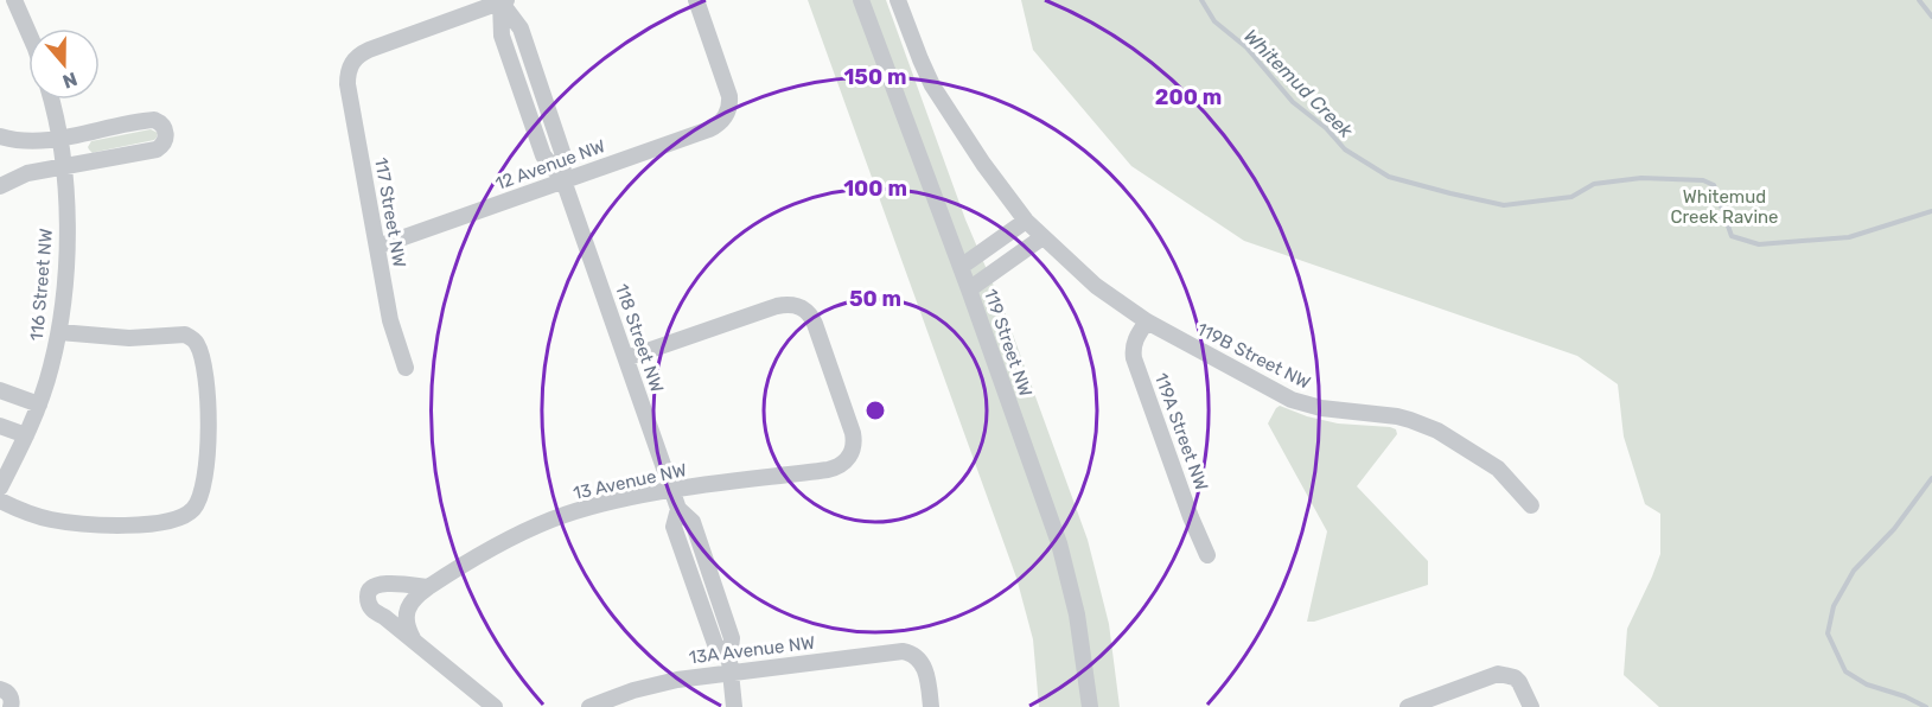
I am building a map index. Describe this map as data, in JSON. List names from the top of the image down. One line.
{"streets":{"street":["12 Avenue NW","117 Street NW","116 Street NW","118 Street NW","119 Street NW","119B Street NW","119A Street NW","13 Avenue NW","13A Avenue NW"]},"crossings":[["12 Avenue NW","117 Street NW"],["12 Avenue NW","118 Street NW"],["117 Street NW","118 Street NW"],["118 Street NW","13 Avenue NW"],["118 Street NW","13A Avenue NW"],["119B Street NW","119A Street NW"]],"water":["Whitemud Creek"],"parks":["Whitemud Creek Ravine"],"north":"bottom","rings":["150 m","200 m","100 m","50 m"]}
